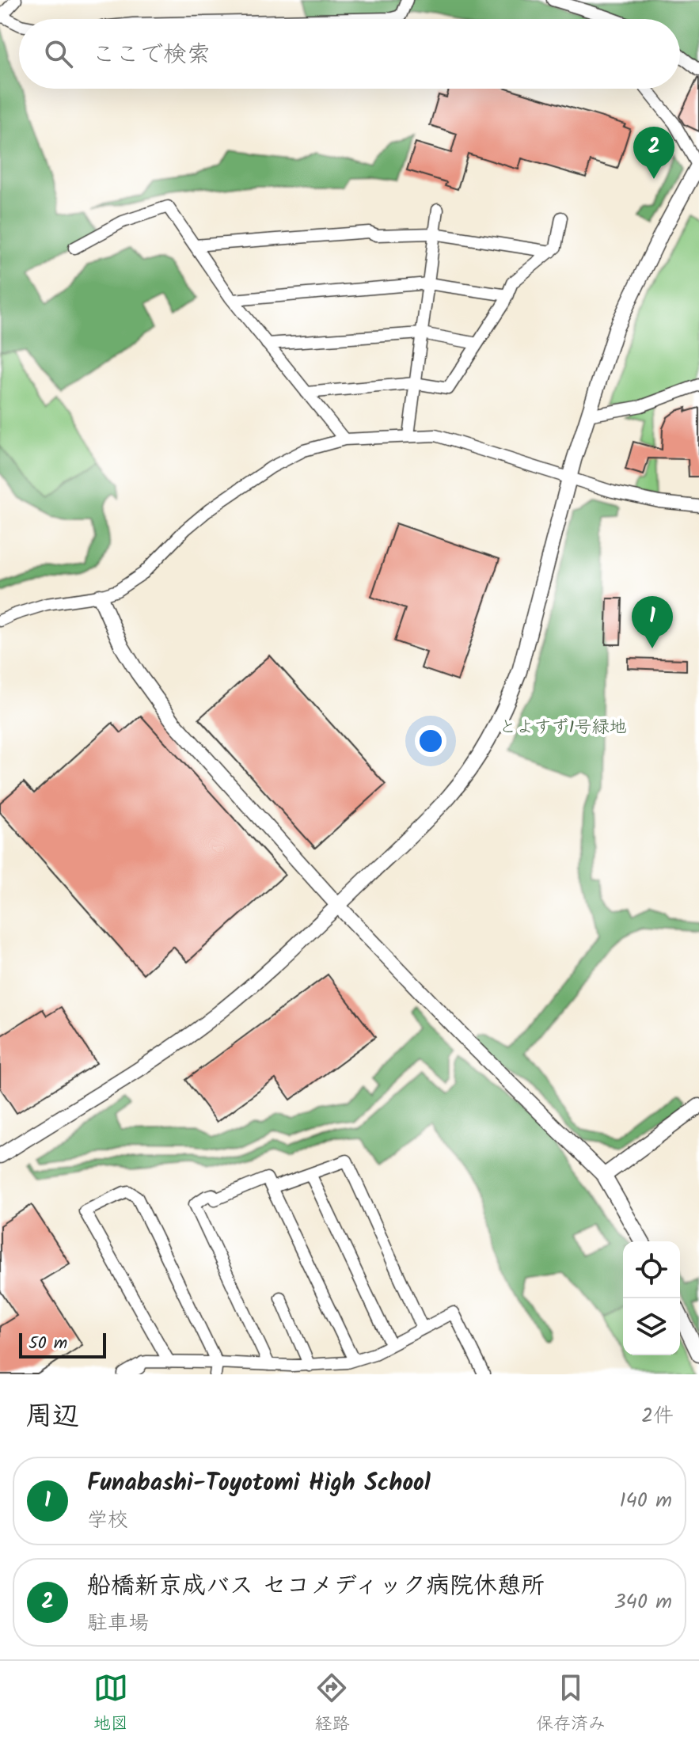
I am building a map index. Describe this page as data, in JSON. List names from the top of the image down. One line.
{"parks":["とよすず1号緑地"],"scale_bar":"50 m","page":{"search":"ここで検索","pins":["2","1"],"scale":"50 m","heading":["周辺","2件"],"list":[{"mark":"1","name":"Funabashi-Toyotomi High School","note":"学校","value":"140 m"},{"mark":"2","name":"船橋新京成バス セコメディック病院休憩所","note":"駐車場","value":"340 m"}],"nav":["地図","経路","保存済み"]}}
